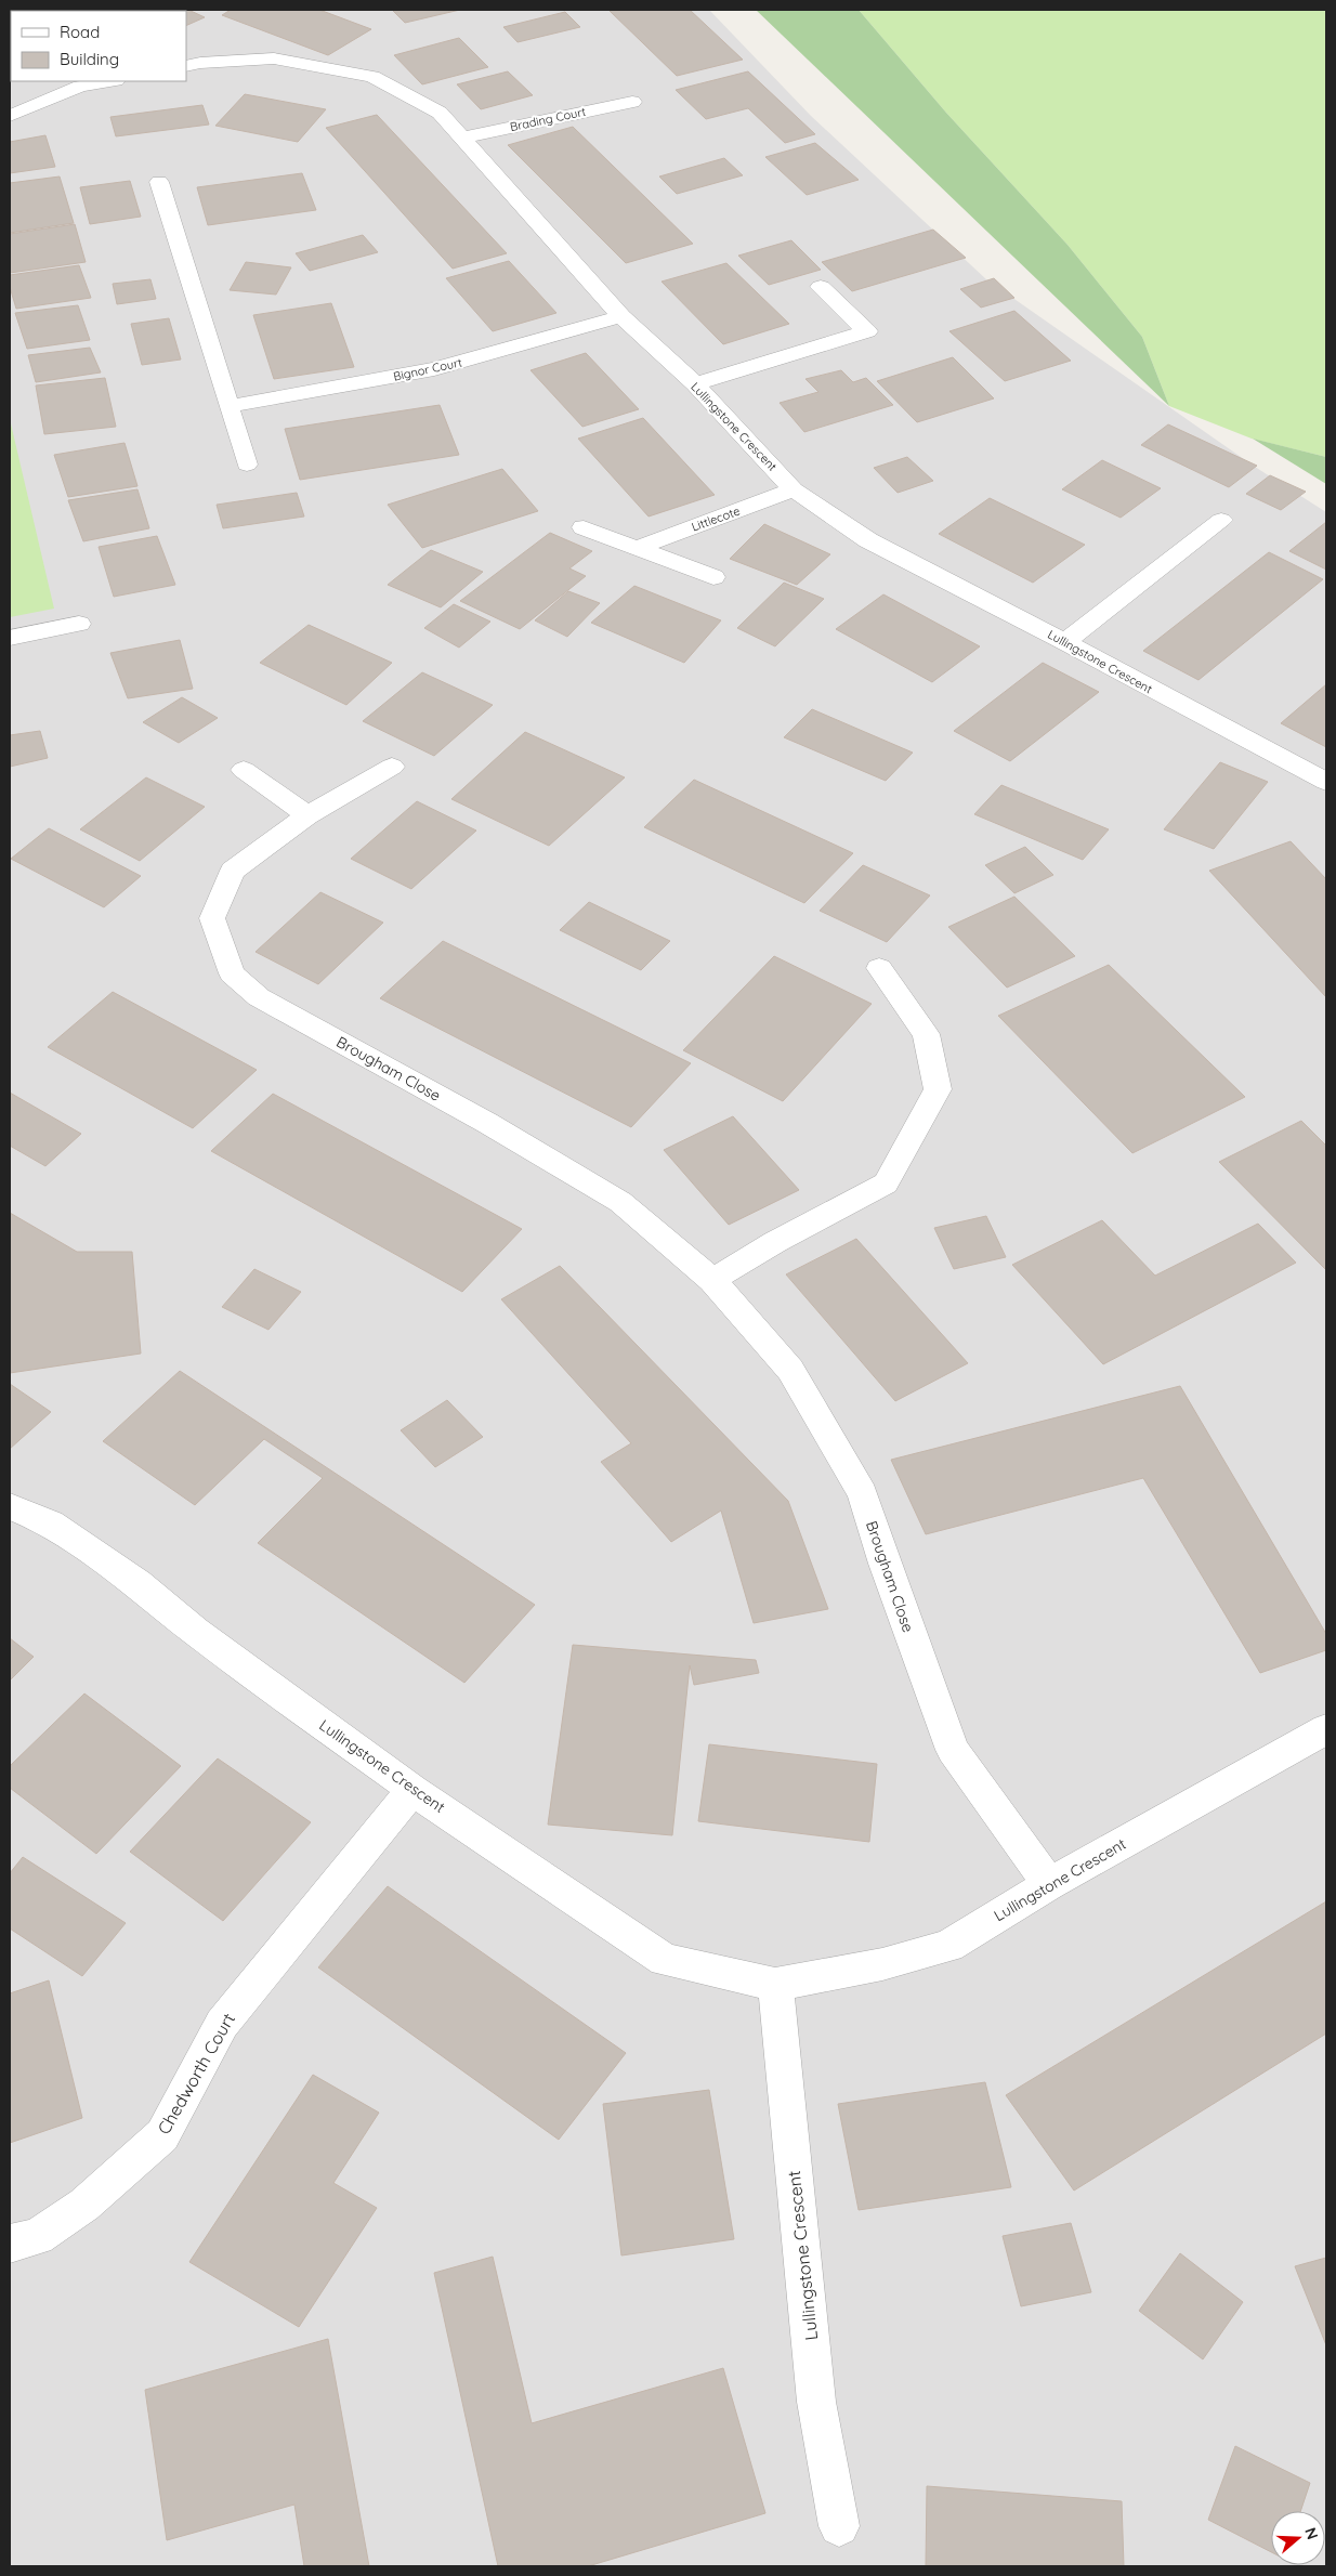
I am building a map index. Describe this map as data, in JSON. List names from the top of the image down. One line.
{"streets":{"street":["Brading Court","Bignor Court","Lullingstone Crescent","Littlecote","Brougham Close","Chedworth Court"]},"crossings":[["Brading Court","Lullingstone Crescent"],["Bignor Court","Lullingstone Crescent"],["Lullingstone Crescent","Littlecote"],["Lullingstone Crescent","Brougham Close"],["Lullingstone Crescent","Chedworth Court"]],"legend":["Road","Building"],"north":"right"}
